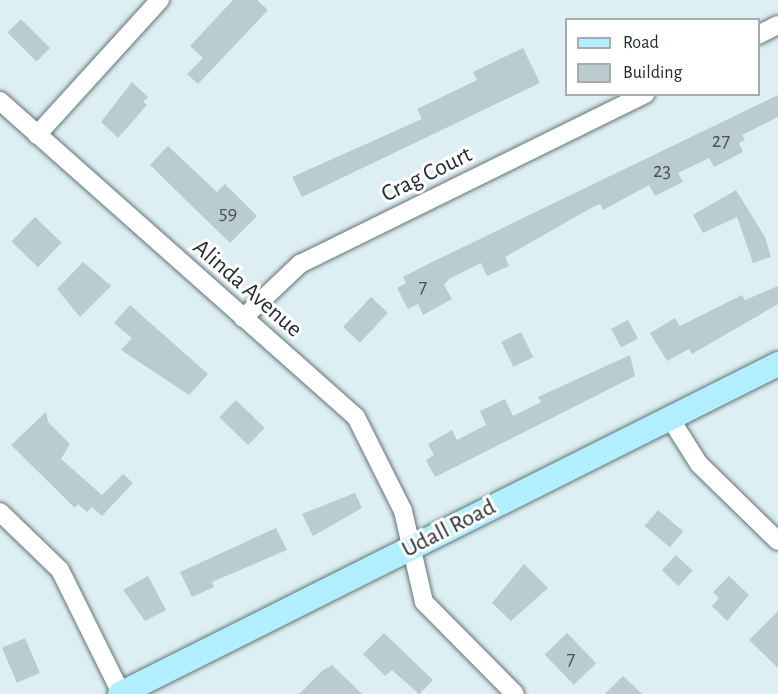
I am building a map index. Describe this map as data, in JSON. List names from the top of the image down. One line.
{"streets":{"main road":["Udall Road"],"street":["Crag Court","Alinda Avenue"]},"crossings":[["Crag Court","Alinda Avenue"],["Alinda Avenue","Udall Road"]],"house_numbers":["27","23","59","7","7"],"legend":["Road","Building"]}
